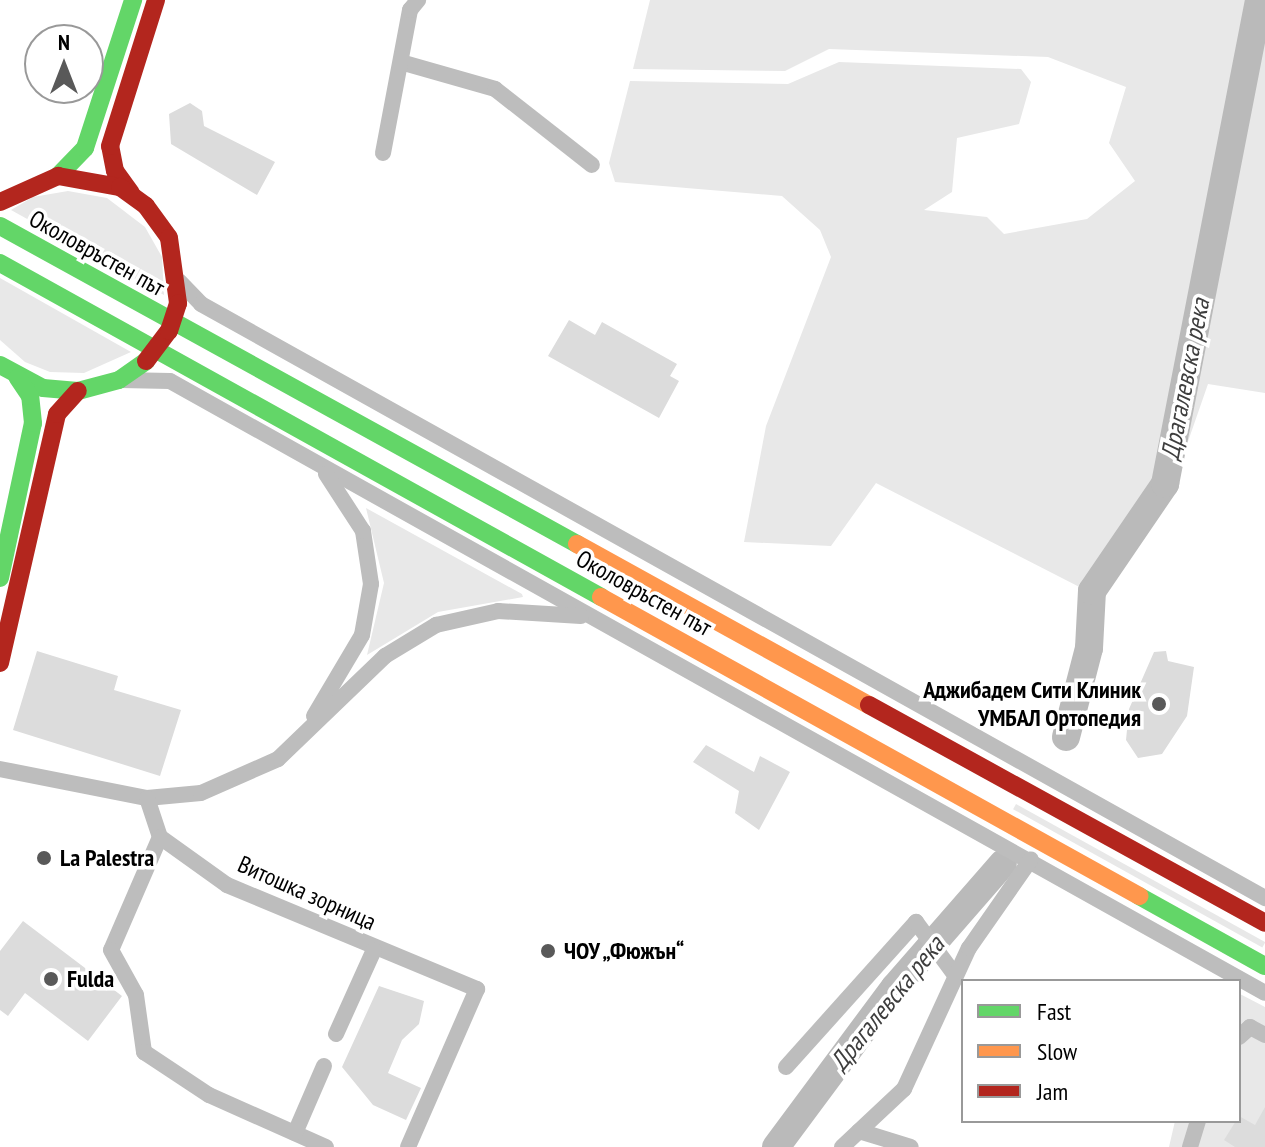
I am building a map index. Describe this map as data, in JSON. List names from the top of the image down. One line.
{"streets":{"main road":["Околовръстен път"],"street":["Витошка зорница"]},"water":["Драгалевска река"],"places":["Аджибадем Сити Клиник УМБАЛ Ортопедия","La Palestra","ЧОУ „Фюжън“","Fulda"],"legend":["Fast","Slow","Jam"],"north":"top"}
